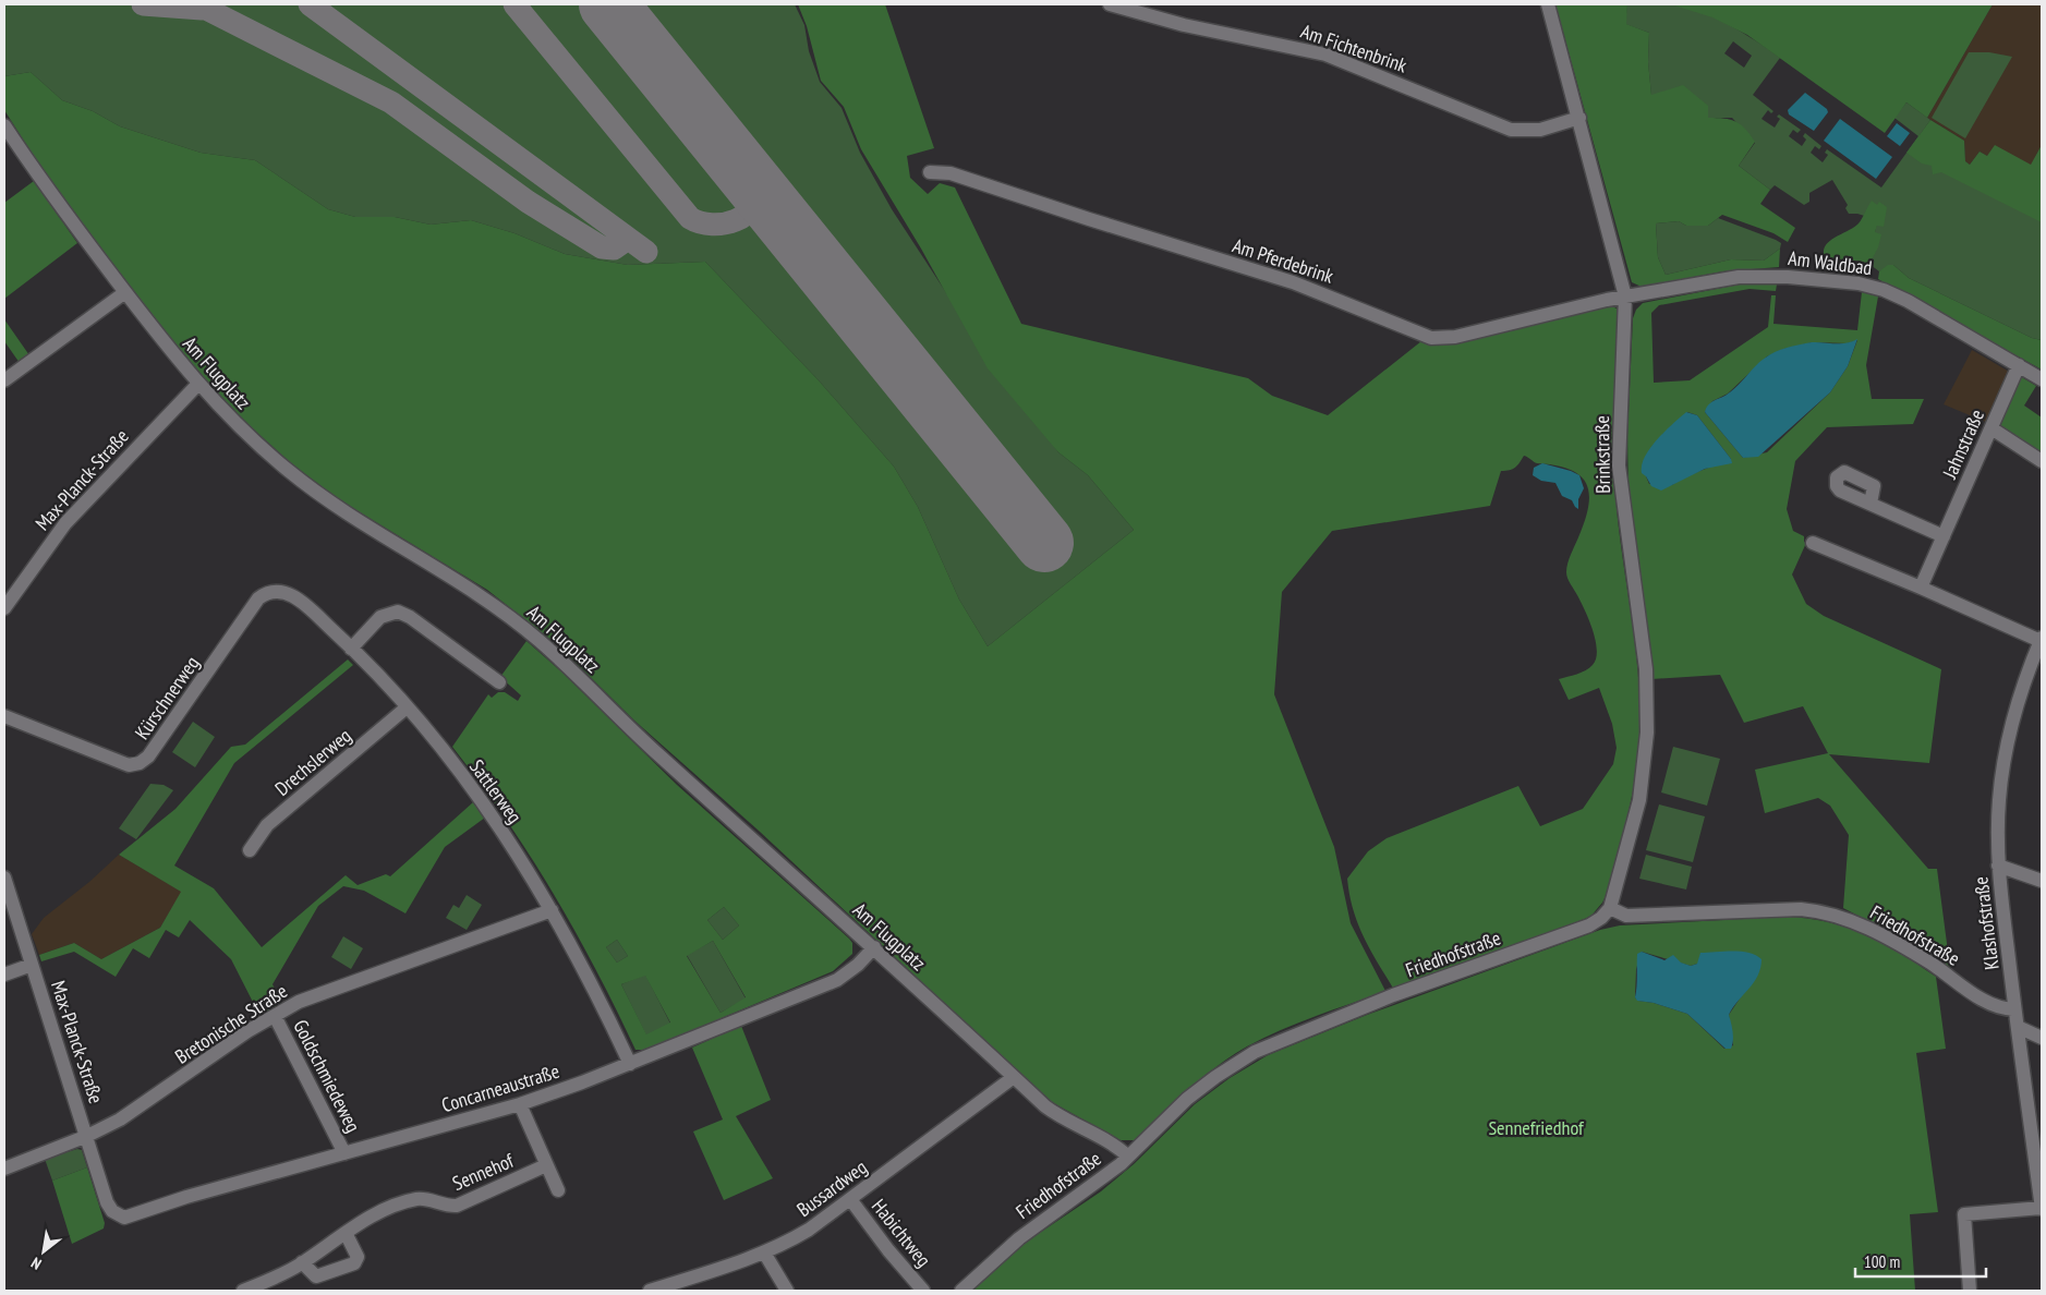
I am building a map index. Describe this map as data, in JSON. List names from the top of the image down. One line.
{"streets":{"street":["Am Fichtenbrink","Am Pferdebrink","Am Waldbad","Am Flugplatz","Jahnstraße","Brinkstraße","Max-Planck-Straße","Kürschnerweg","Drechslerweg","Sattlerweg","Klashofstraße","Friedhofstraße","Bretonische Straße","Goldschmiedeweg","Concarneaustraße","Sennehof","Bussardweg","Habichtweg"]},"crossings":[["Am Fichtenbrink","Brinkstraße"],["Am Pferdebrink","Am Waldbad"],["Am Pferdebrink","Brinkstraße"],["Am Waldbad","Jahnstraße"],["Am Waldbad","Brinkstraße"],["Am Flugplatz","Max-Planck-Straße"],["Am Flugplatz","Friedhofstraße"],["Am Flugplatz","Concarneaustraße"],["Am Flugplatz","Bussardweg"],["Brinkstraße","Friedhofstraße"],["Max-Planck-Straße","Bretonische Straße"],["Max-Planck-Straße","Concarneaustraße"],["Kürschnerweg","Sattlerweg"],["Drechslerweg","Sattlerweg"],["Sattlerweg","Bretonische Straße"],["Sattlerweg","Concarneaustraße"],["Klashofstraße","Friedhofstraße"],["Bretonische Straße","Goldschmiedeweg"],["Goldschmiedeweg","Concarneaustraße"],["Bussardweg","Habichtweg"]],"parks":["Sennefriedhof"],"scale_bar":"100 m","north":"bottom left"}
